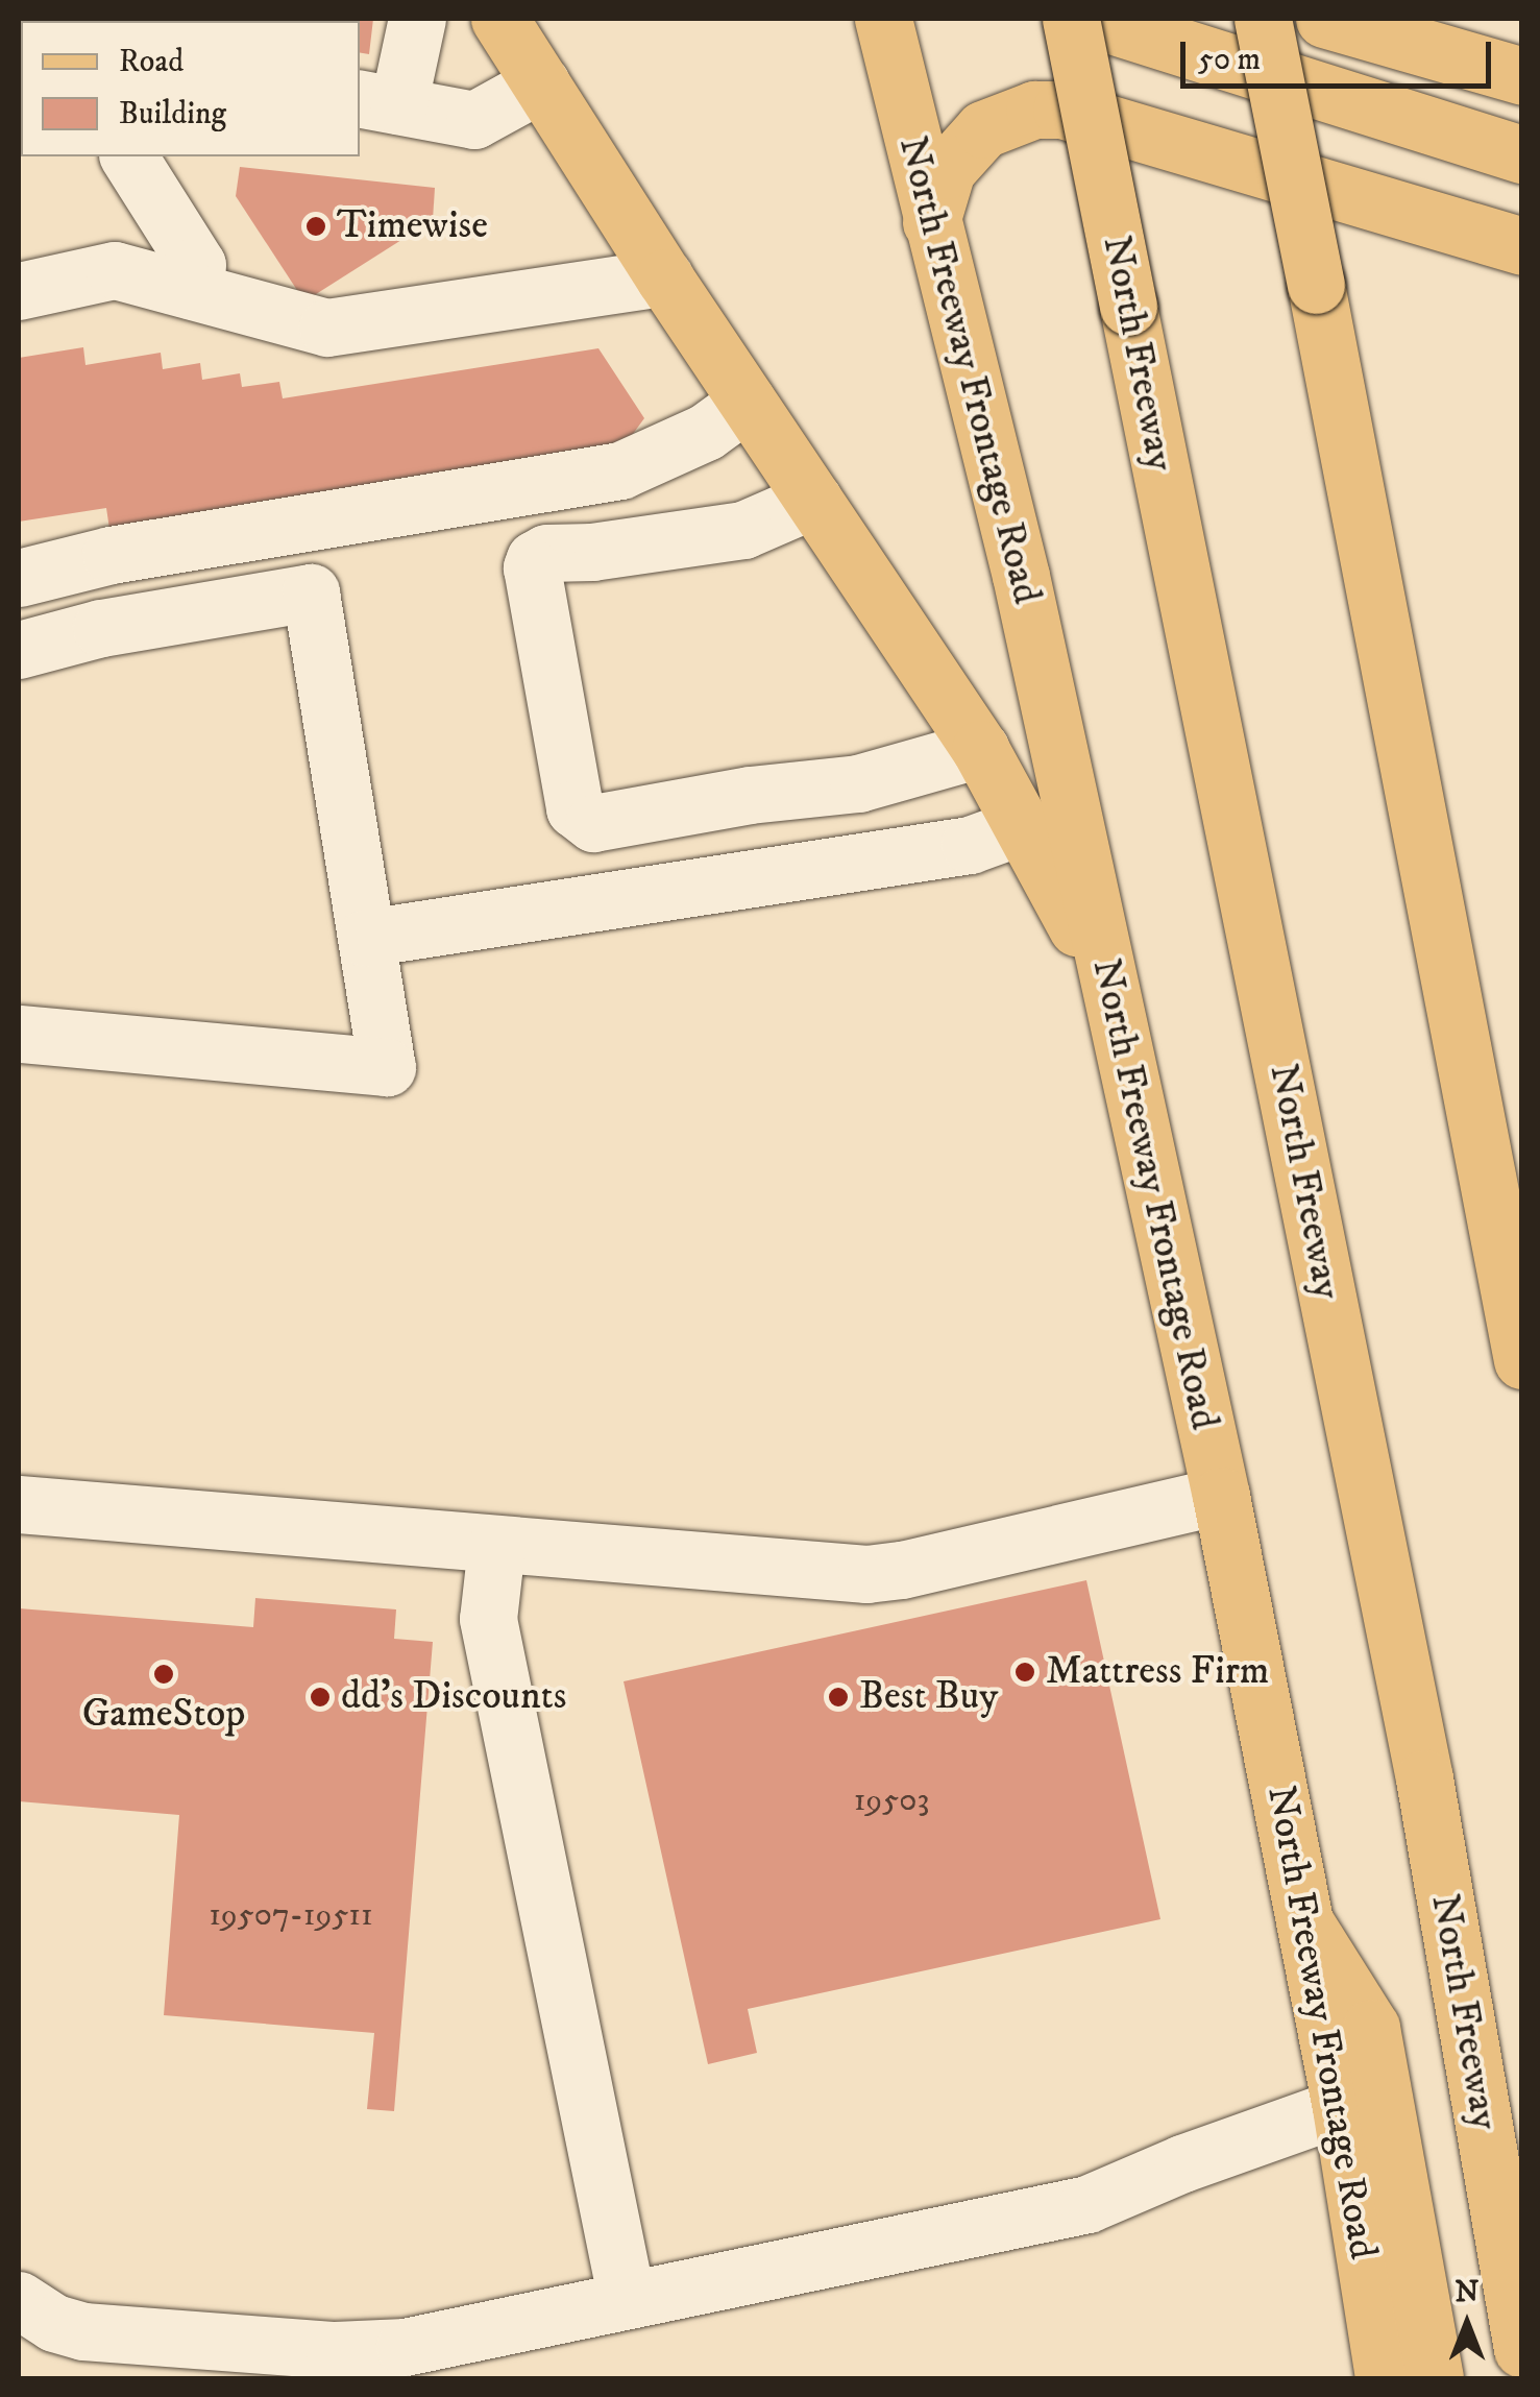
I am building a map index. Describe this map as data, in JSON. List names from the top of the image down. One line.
{"streets":{"main road":["North Freeway","North Freeway Frontage Road"]},"places":["Timewise","Mattress Firm","GameStop","dd's Discounts","Best Buy"],"house_numbers":["19503","19507-19511"],"legend":["Road","Building"],"scale_bar":"50 m","north":"top"}
